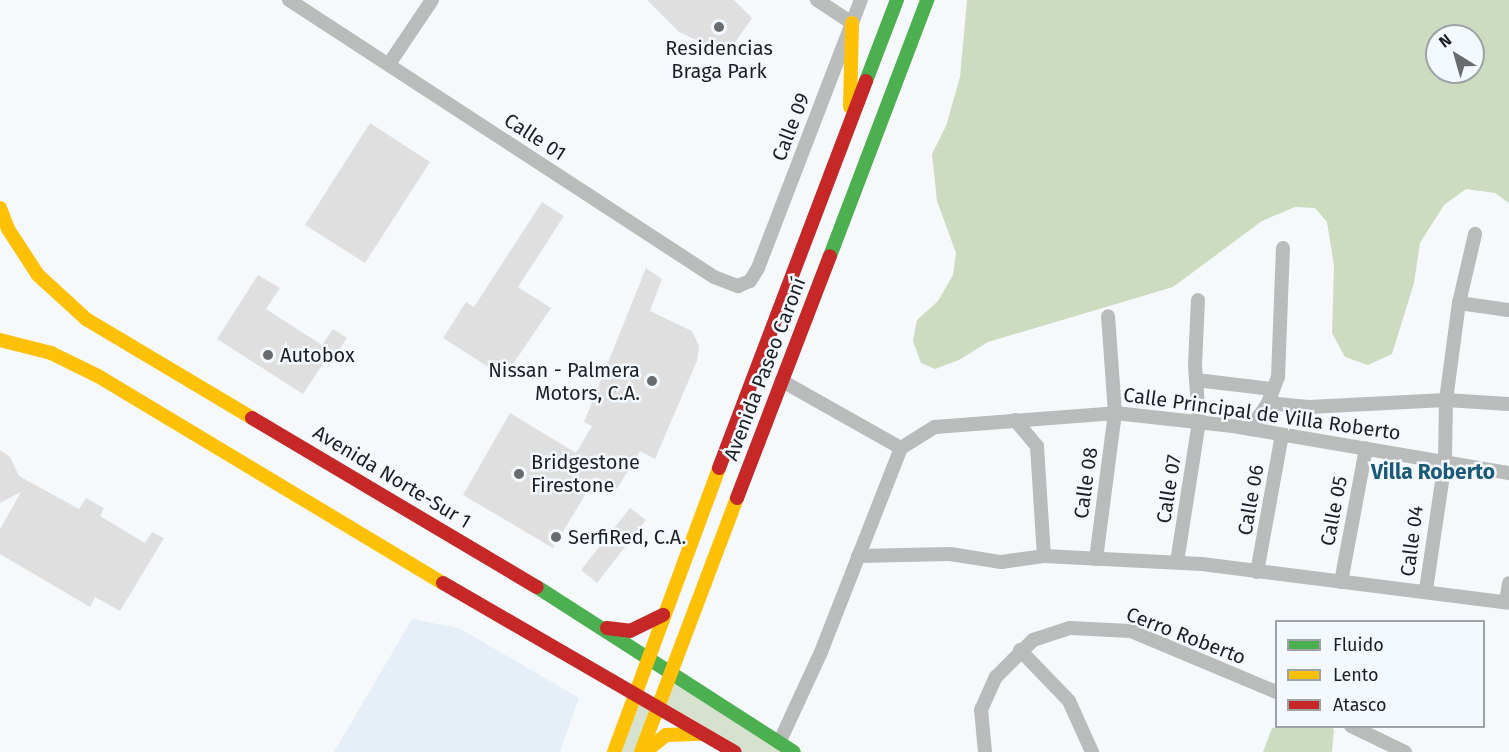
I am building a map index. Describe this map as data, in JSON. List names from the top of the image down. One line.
{"streets":{"main road":["Avenida Paseo Caroní","Avenida Norte-Sur 1"],"street":["Calle 09","Calle 01","Calle Principal de Villa Roberto","Calle 08","Calle 07","Calle 06","Calle 05","Calle 04","Cerro Roberto"]},"crossings":[["Calle 09","Calle 01"],["Avenida Paseo Caroní","Avenida Norte-Sur 1"],["Calle Principal de Villa Roberto","Calle 08"],["Calle Principal de Villa Roberto","Calle 07"],["Calle Principal de Villa Roberto","Calle 06"],["Calle Principal de Villa Roberto","Calle 05"],["Calle Principal de Villa Roberto","Calle 04"]],"districts":["Villa Roberto"],"places":["Residencias Braga Park","Autobox","Nissan - Palmera Motors, C.A.","Bridgestone Firestone","SerfiRed, C.A."],"legend":["Fluido","Lento","Atasco"],"north":"top left"}
